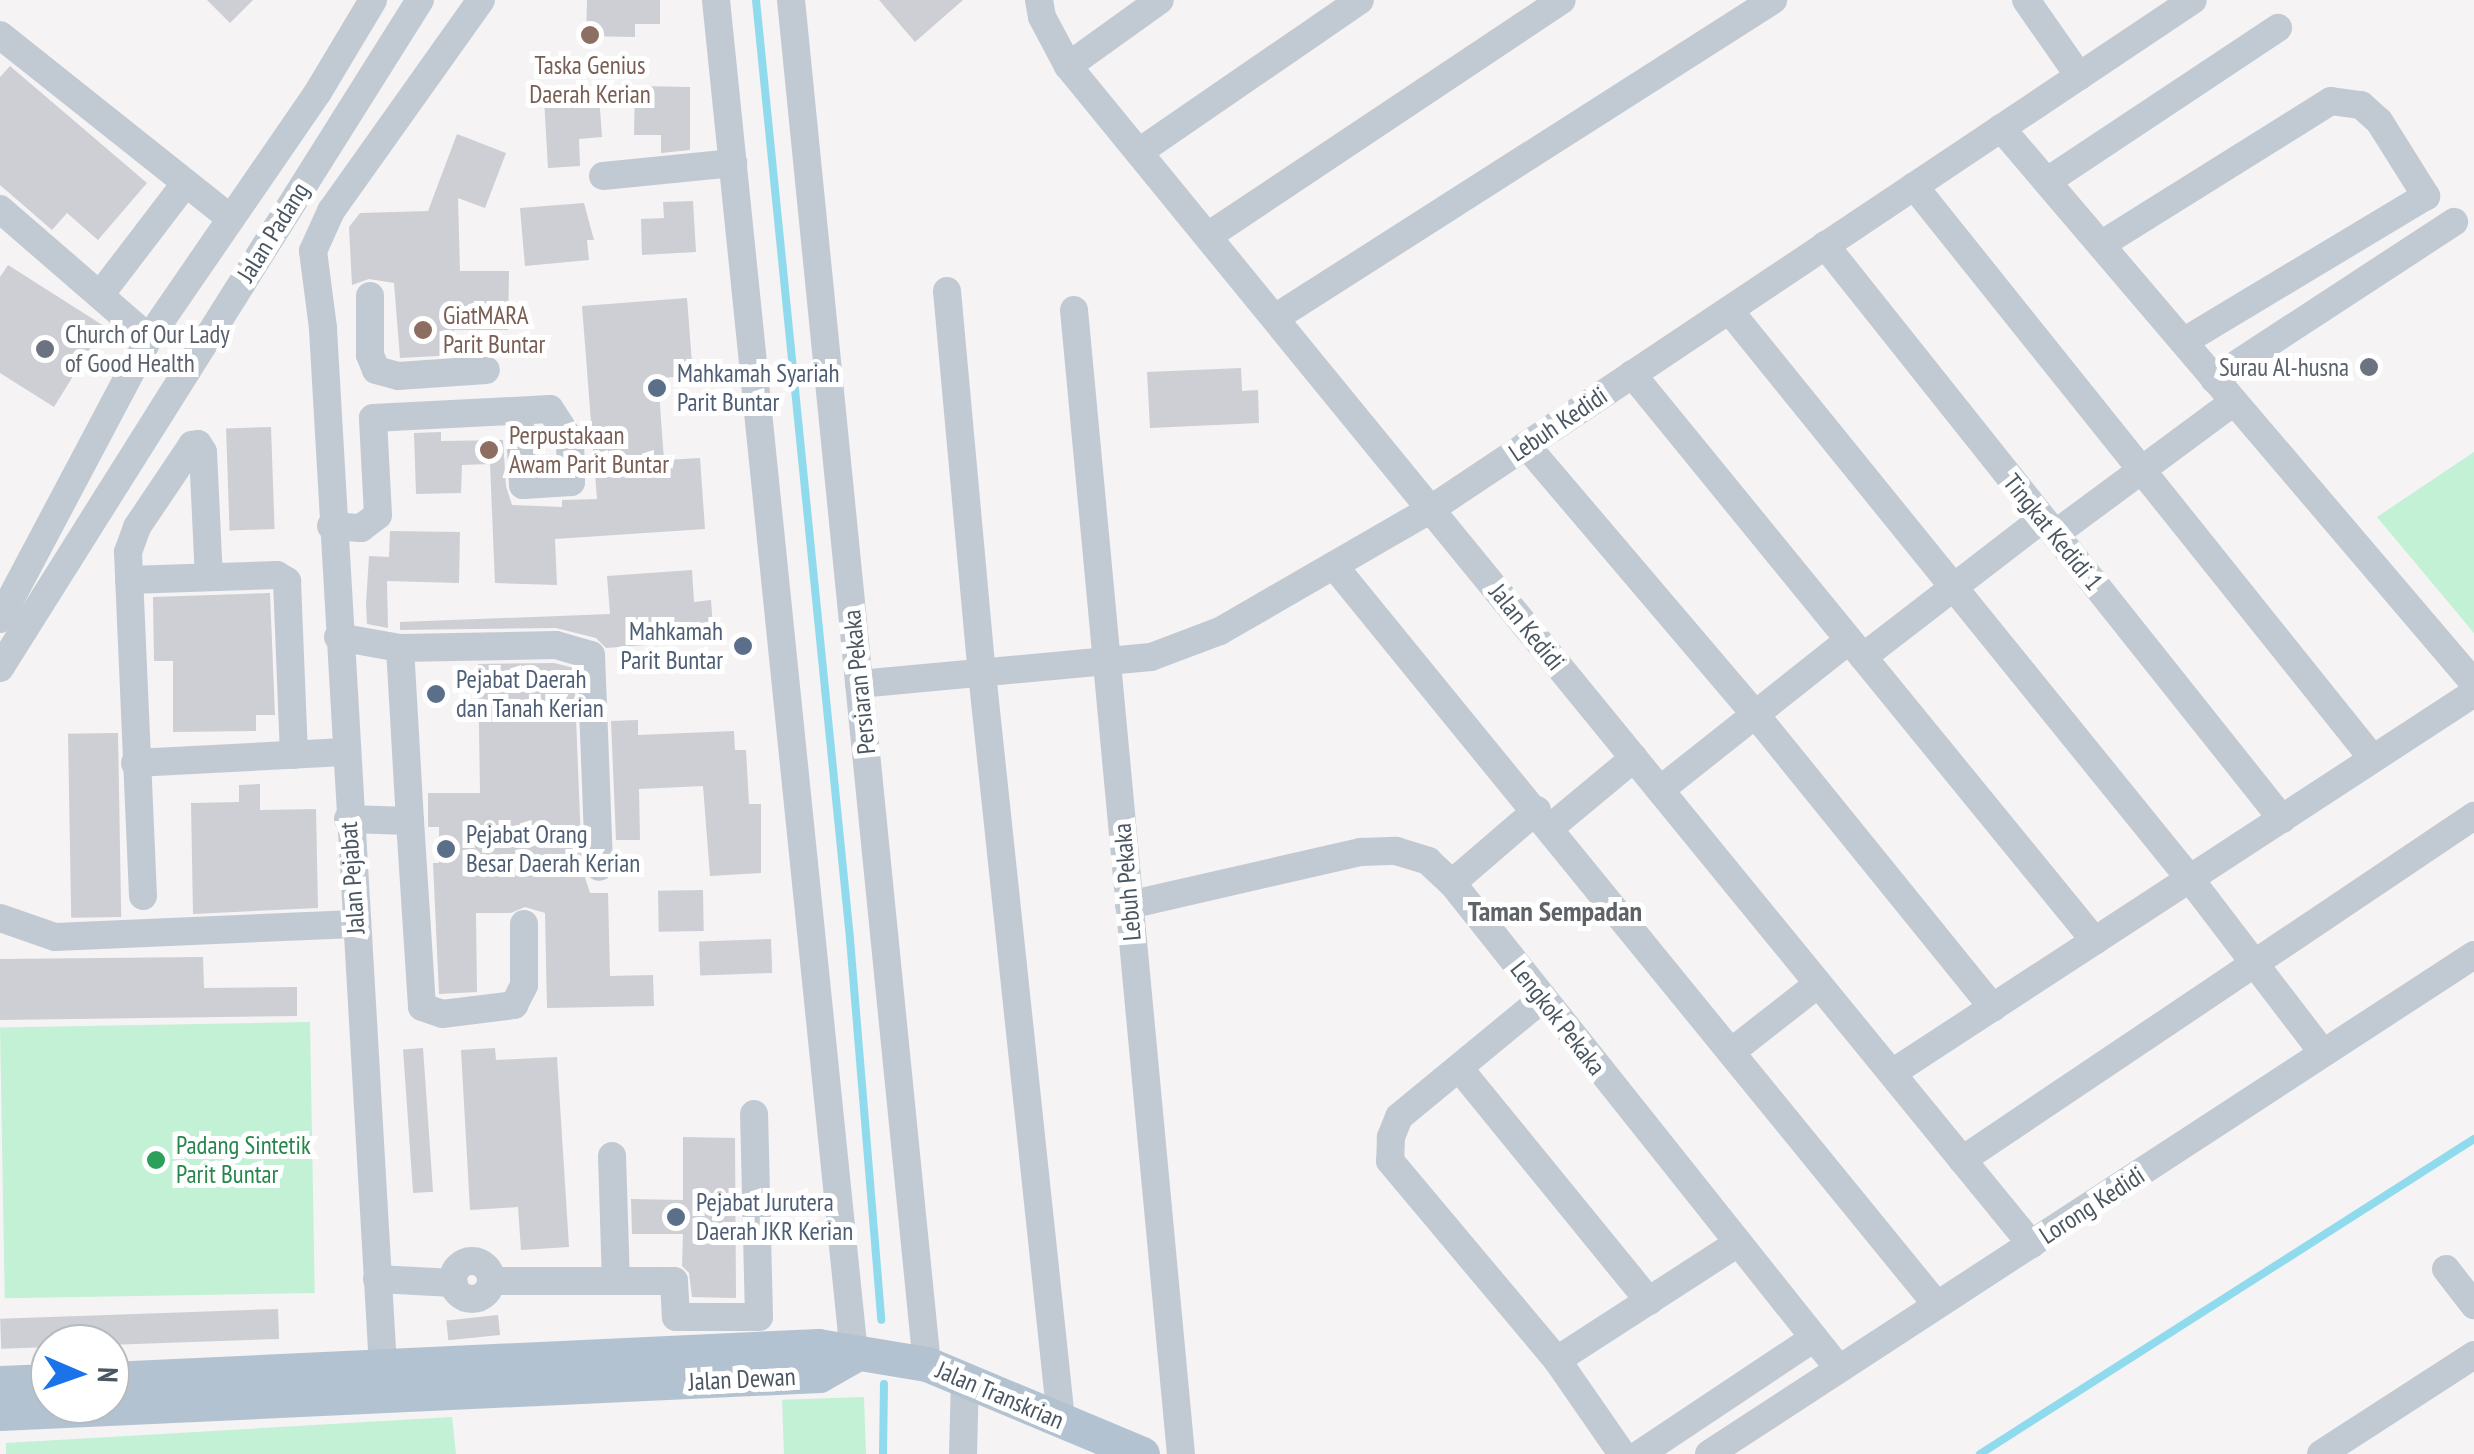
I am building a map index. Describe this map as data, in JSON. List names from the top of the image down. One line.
{"streets":{"main road":["Jalan Dewan","Jalan Transkrian"],"street":["Jalan Padang","Lebuh Kedidi","Tingkat Kedidi 1","Jalan Kedidi","Persiaran Pekaka","Jalan Pejabat","Lebuh Pekaka","Lengkok Pekaka","Lorong Kedidi"]},"crossings":[["Lebuh Kedidi","Tingkat Kedidi 1"],["Lebuh Kedidi","Jalan Kedidi"],["Lebuh Kedidi","Persiaran Pekaka"],["Lebuh Kedidi","Lebuh Pekaka"],["Jalan Kedidi","Lorong Kedidi"],["Persiaran Pekaka","Jalan Transkrian"],["Jalan Pejabat","Jalan Dewan"],["Lebuh Pekaka","Lengkok Pekaka"],["Lengkok Pekaka","Lorong Kedidi"],["Jalan Dewan","Jalan Transkrian"]],"districts":["Taman Sempadan"],"places":["Taska Genius Daerah Kerian","GiatMARA Parit Buntar","Church of Our Lady of Good Health","Surau Al-husna","Mahkamah Syariah Parit Buntar","Perpustakaan Awam Parit Buntar","Mahkamah Parit Buntar","Pejabat Daerah dan Tanah Kerian","Pejabat Orang Besar Daerah Kerian","Padang Sintetik Parit Buntar","Pejabat Jurutera Daerah JKR Kerian"],"north":"right"}
